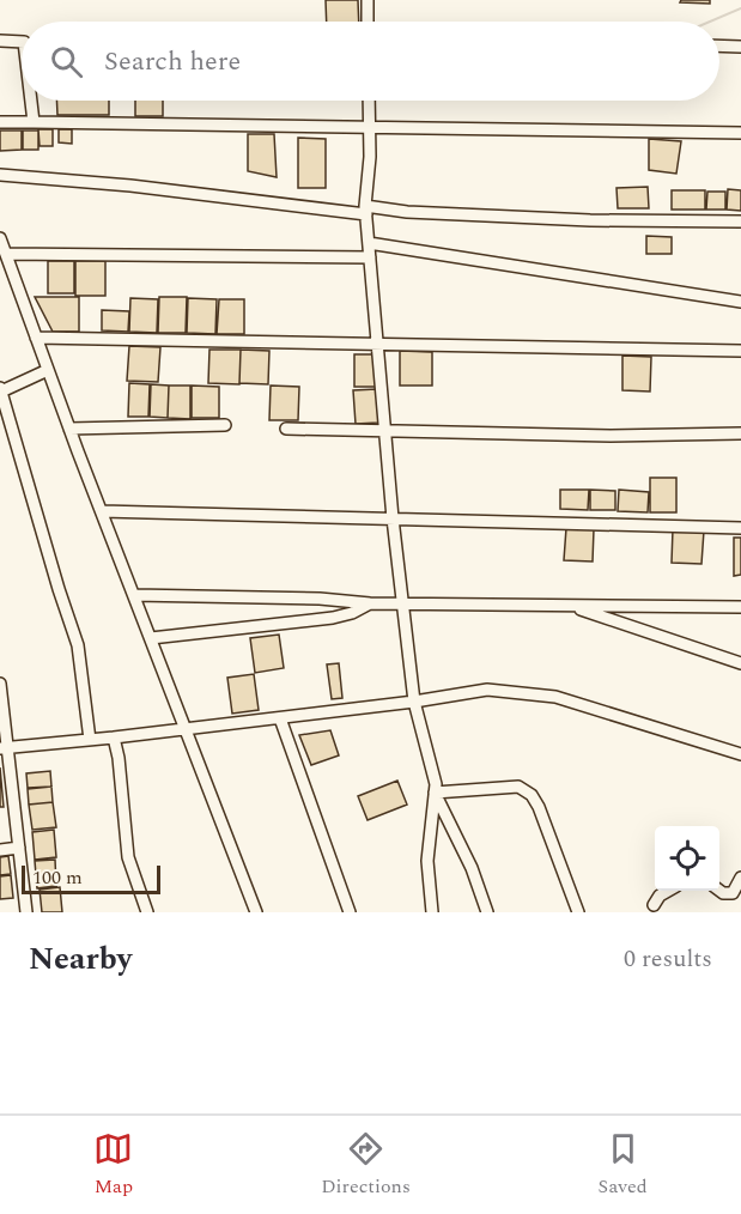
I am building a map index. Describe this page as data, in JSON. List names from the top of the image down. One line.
{"scale_bar":"100 m","page":{"search":"Search here","scale":"100 m","heading":["Nearby","0 results"],"nav":["Map","Directions","Saved"]}}
